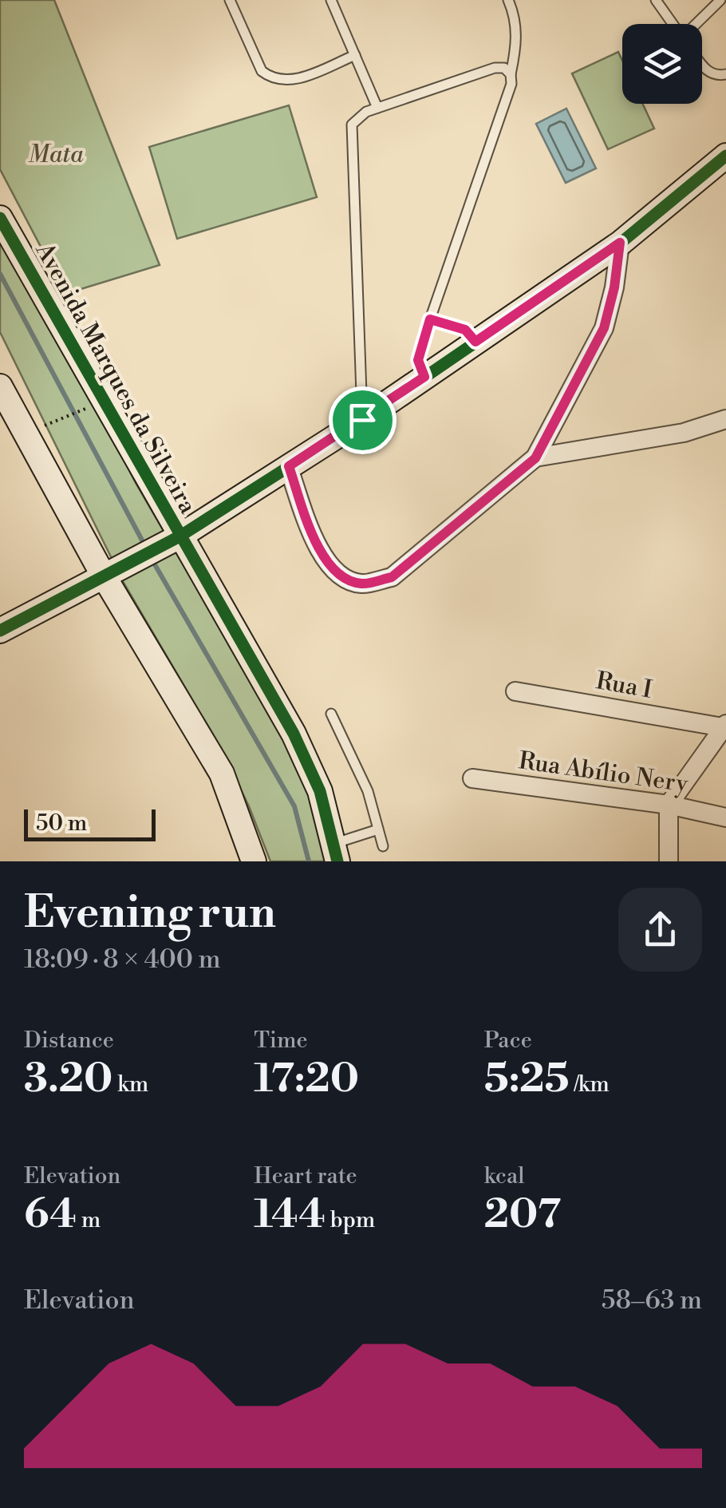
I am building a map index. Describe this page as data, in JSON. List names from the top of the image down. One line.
{"streets":{"street":["Avenida Marques da Silveira","Rua I","Rua Abílio Nery"]},"parks":["Mata"],"scale_bar":"50 m","page":{"scale":"50 m","heading":["Evening run","18:09 · 8 × 400 m"],"stats":[["Distance","3.20 km"],["Time","17:20"],["Pace","5:25 /km"],["Elevation","64 m"],["Heart rate","144 bpm"],["kcal","207"]],"chart":["Elevation","58–63 m"]}}
